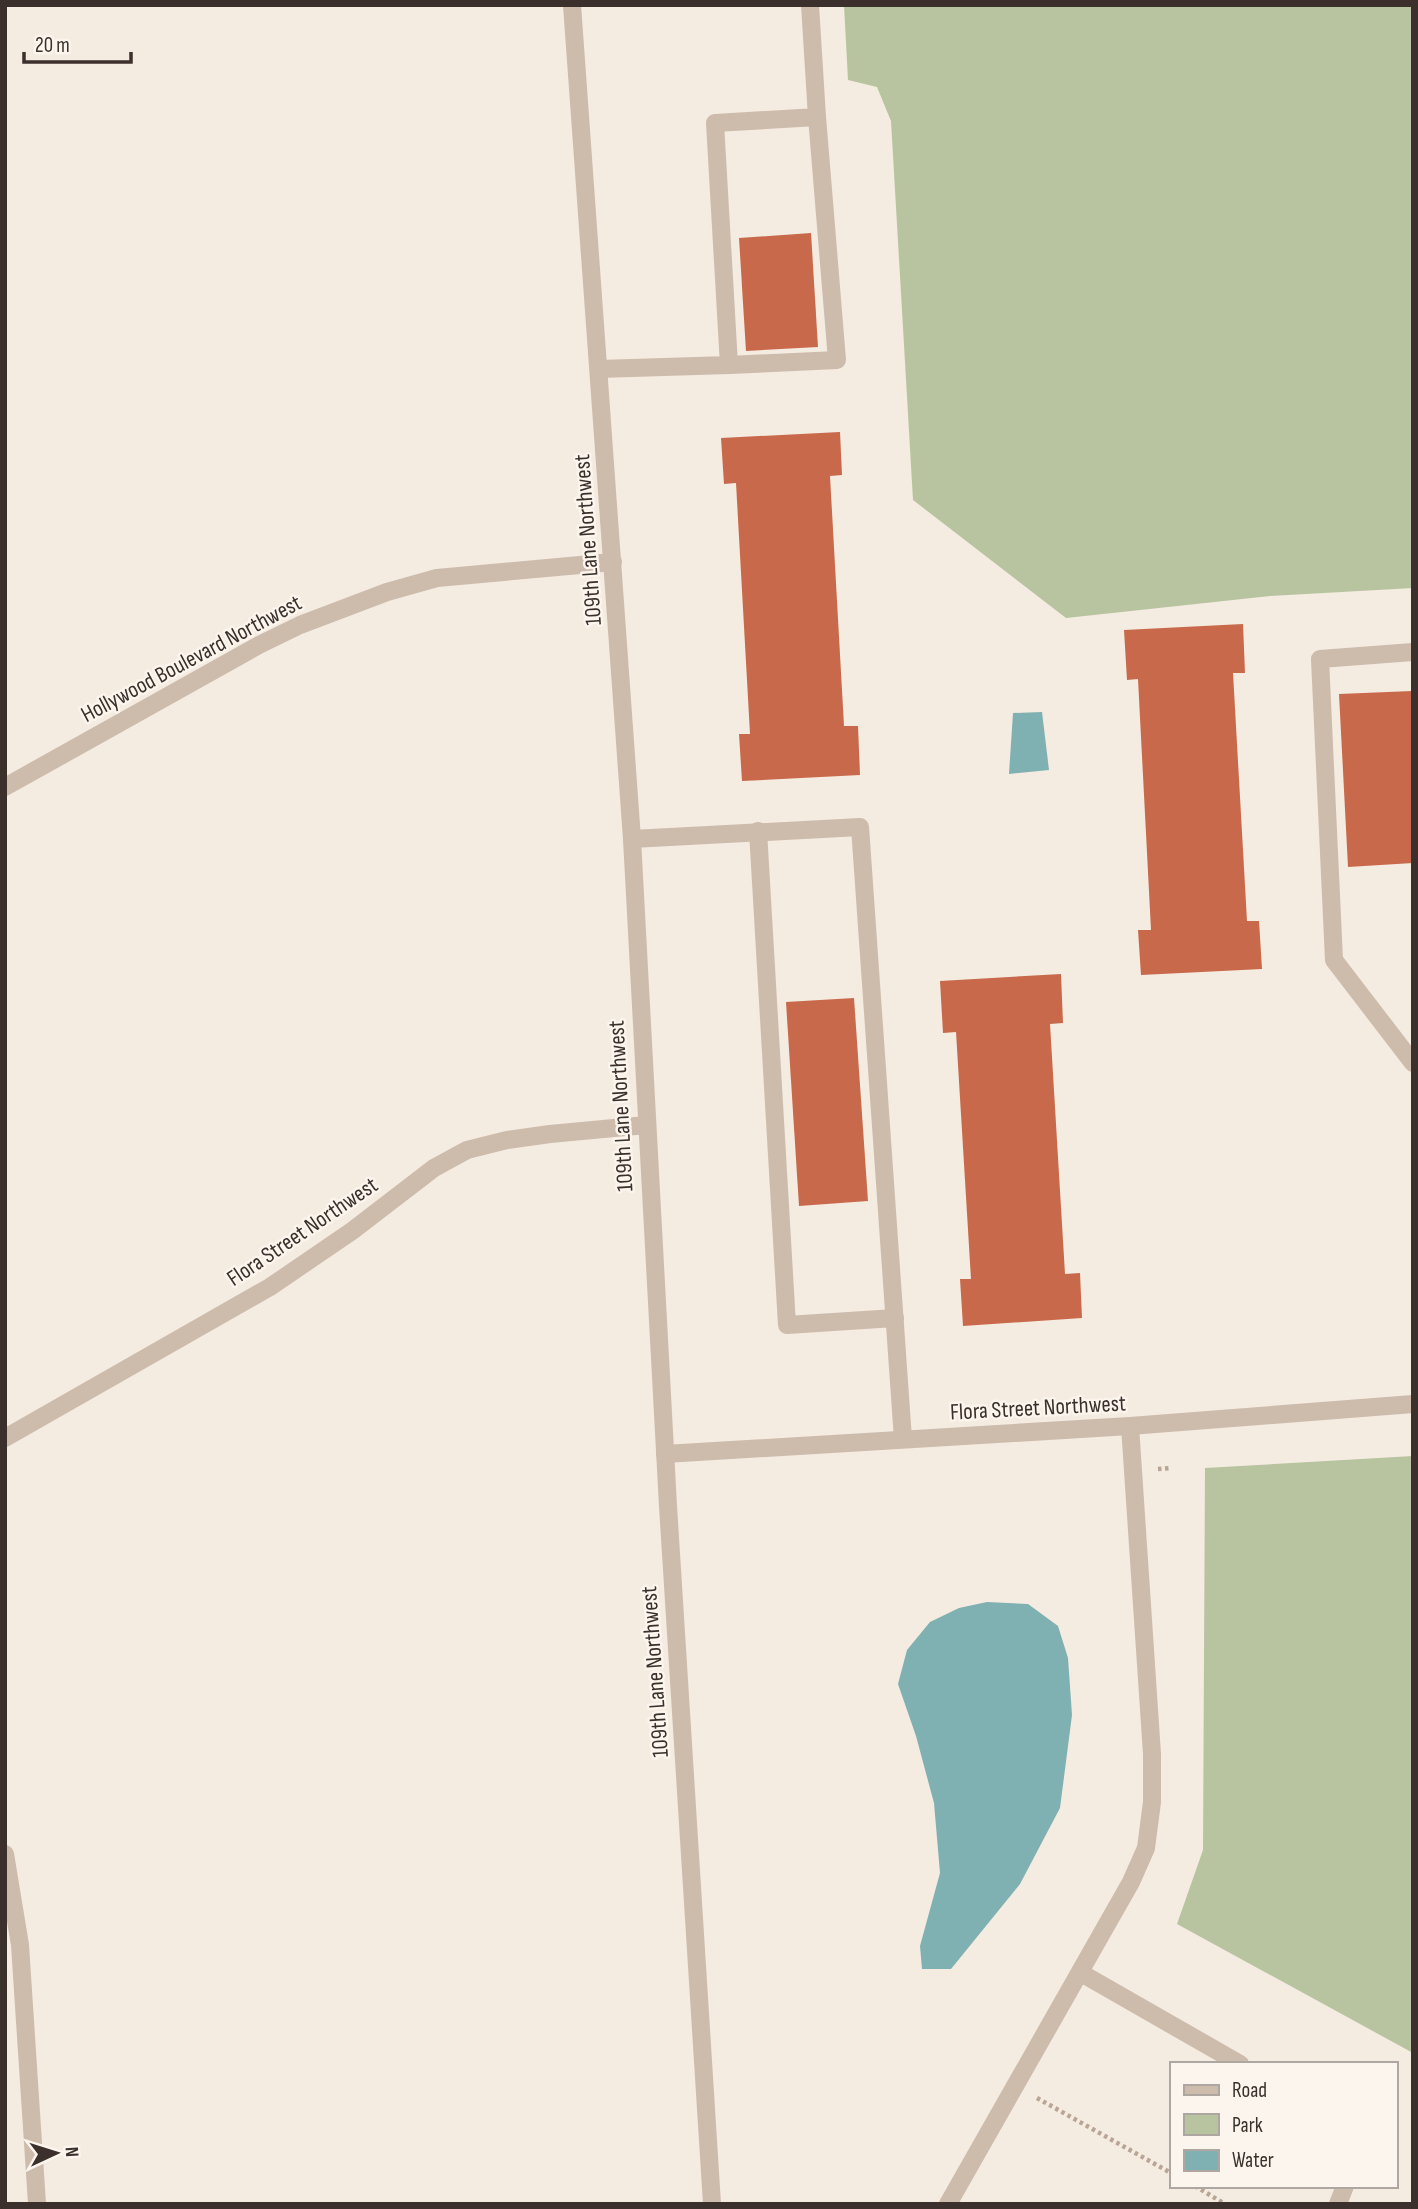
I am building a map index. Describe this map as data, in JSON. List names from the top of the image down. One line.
{"streets":{"street":["109th Lane Northwest","Hollywood Boulevard Northwest","Flora Street Northwest"]},"crossings":[["109th Lane Northwest","Hollywood Boulevard Northwest"],["109th Lane Northwest","Flora Street Northwest"]],"legend":["Road","Park","Water"],"scale_bar":"20 m","north":"right"}
